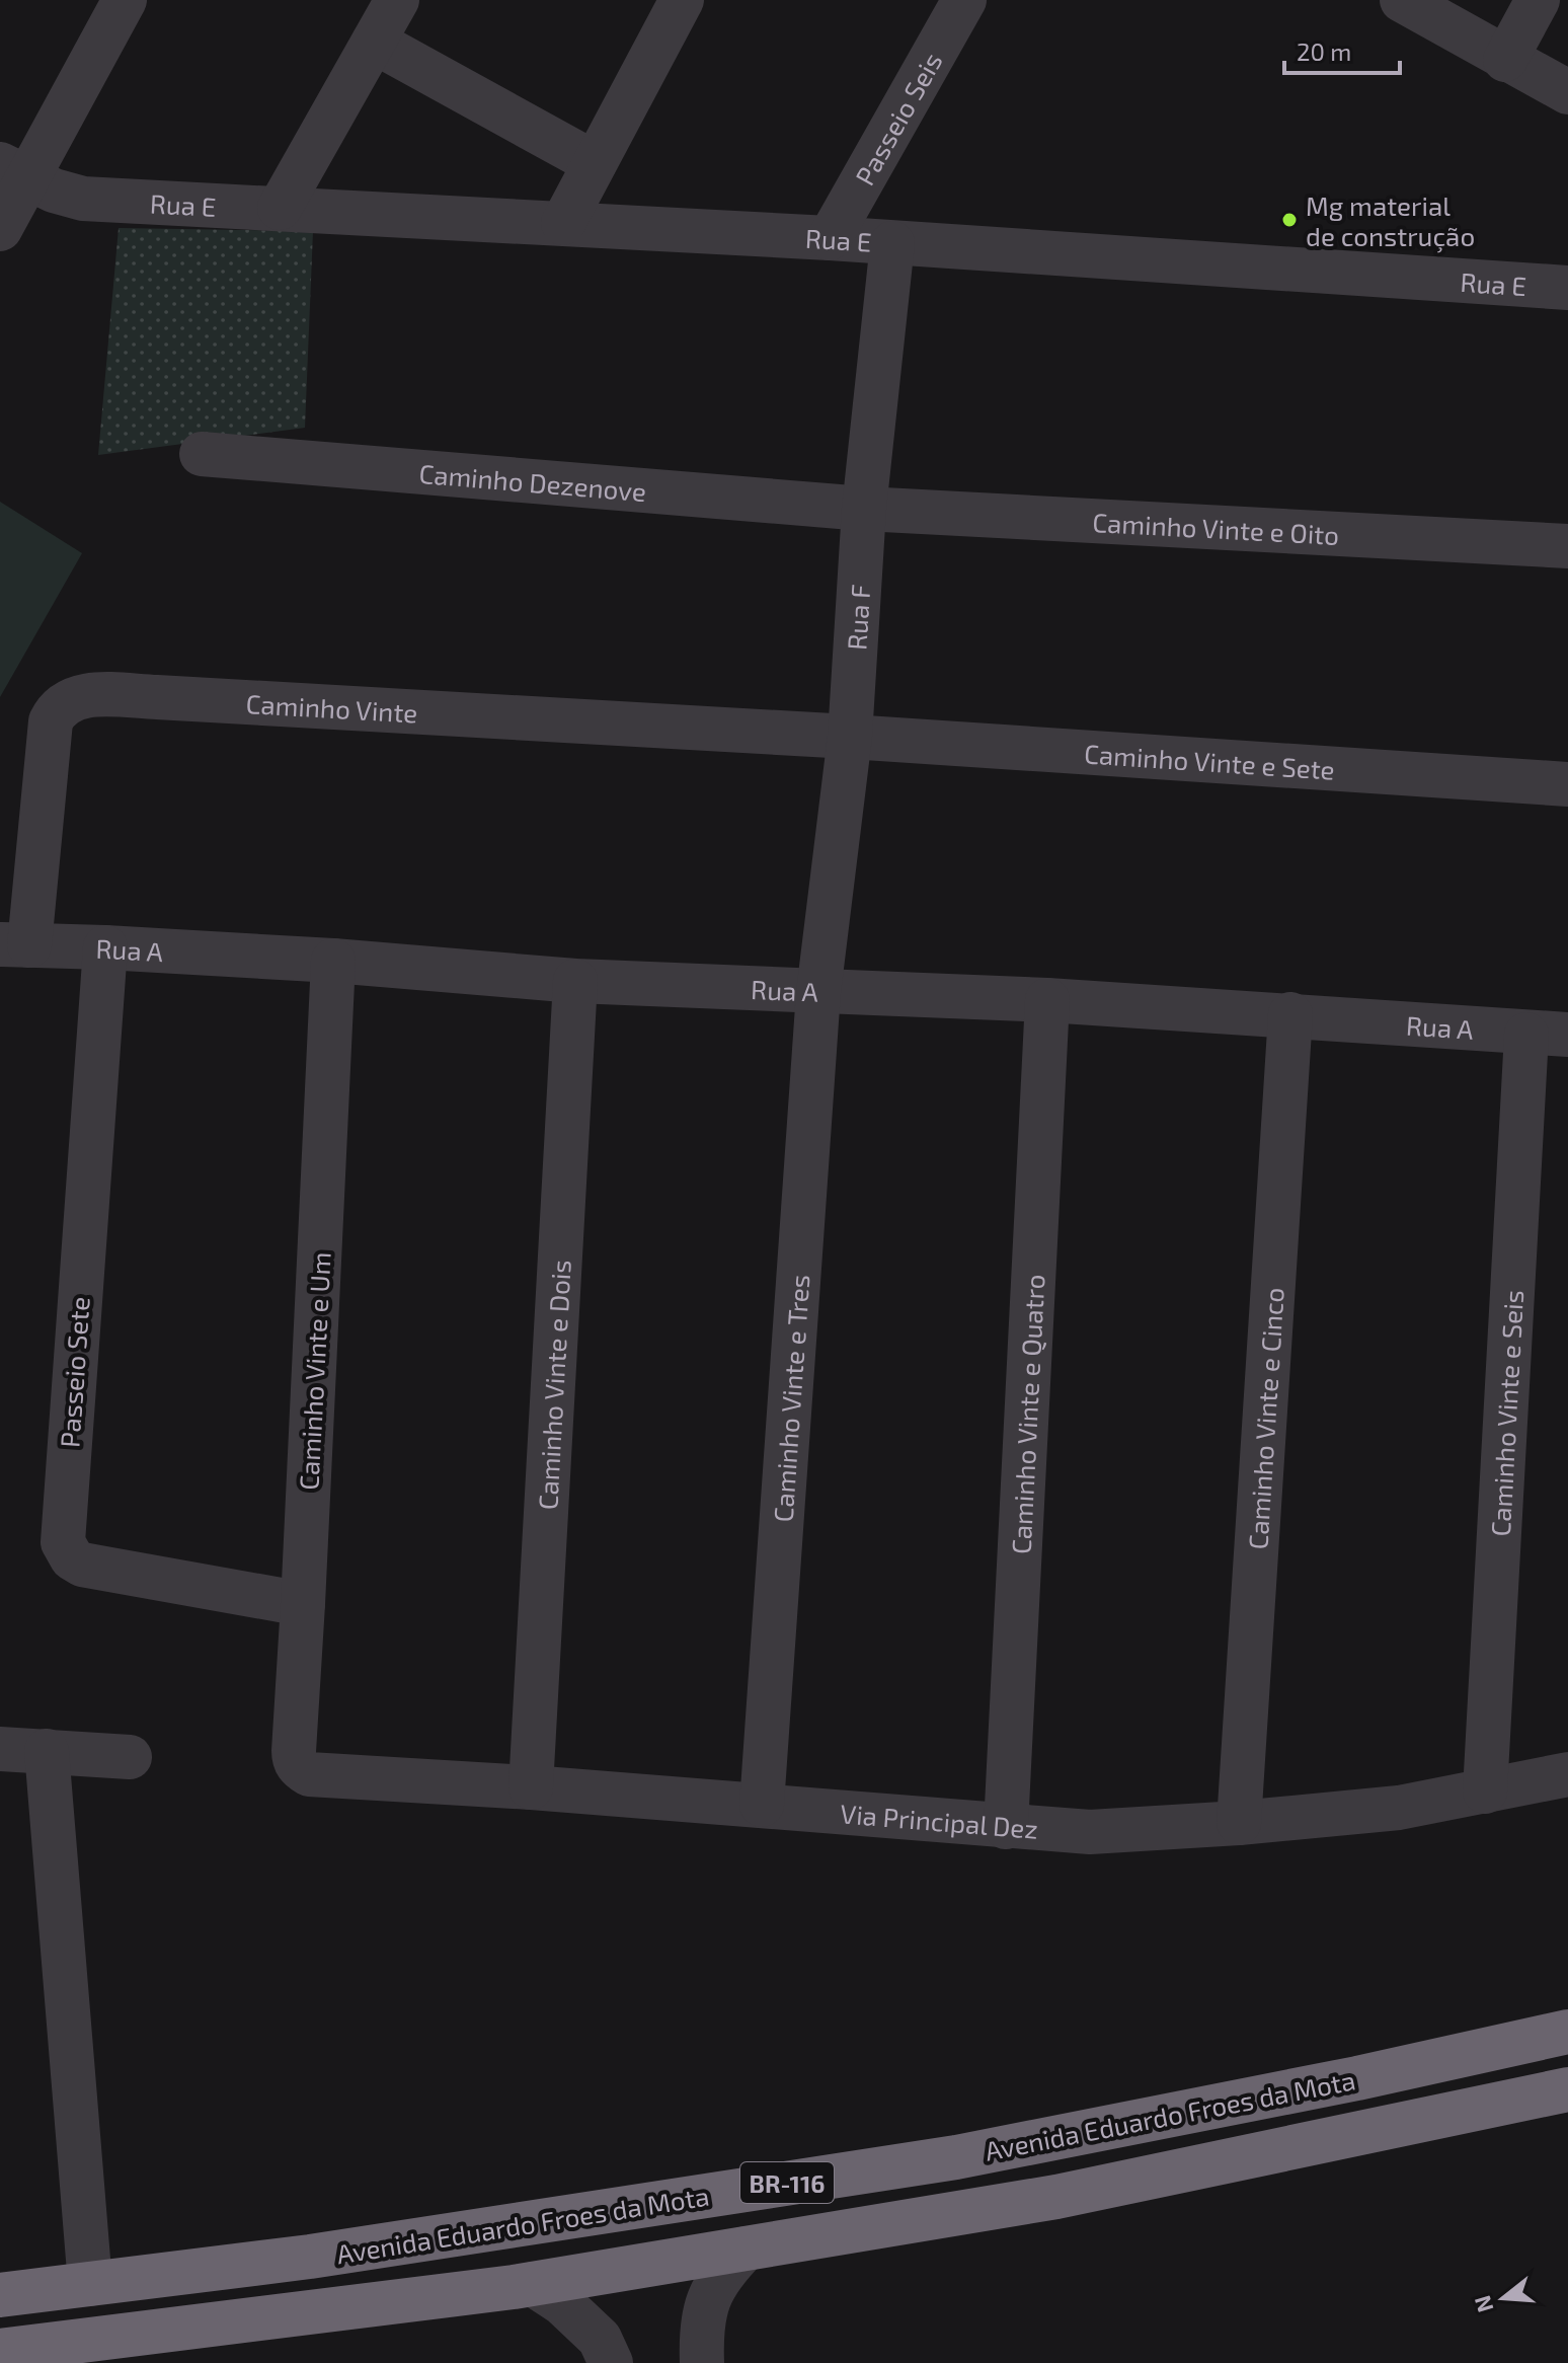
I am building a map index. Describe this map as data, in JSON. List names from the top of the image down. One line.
{"streets":{"highway":["Avenida Eduardo Froes da Mota","BR-116"],"street":["Passeio Seis","Rua E","Caminho Dezenove","Caminho Vinte e Oito","Rua F","Caminho Vinte","Caminho Vinte e Sete","Rua A","Caminho Vinte e Um","Passeio Sete","Caminho Vinte e Dois","Caminho Vinte e Tres","Caminho Vinte e Seis","Caminho Vinte e Quatro","Caminho Vinte e Cinco","Via Principal Dez"]},"crossings":[["Passeio Seis","Rua E"],["Rua E","Rua F"],["Caminho Dezenove","Caminho Vinte e Oito"],["Caminho Dezenove","Rua F"],["Caminho Vinte e Oito","Rua F"],["Rua F","Caminho Vinte"],["Rua F","Caminho Vinte e Sete"],["Rua F","Rua A"],["Rua F","Caminho Vinte e Tres"],["Caminho Vinte","Caminho Vinte e Sete"],["Caminho Vinte","Rua A"],["Rua A","Caminho Vinte e Um"],["Rua A","Passeio Sete"],["Rua A","Caminho Vinte e Dois"],["Rua A","Caminho Vinte e Tres"],["Rua A","Caminho Vinte e Seis"],["Rua A","Caminho Vinte e Quatro"],["Rua A","Caminho Vinte e Cinco"],["Caminho Vinte e Um","Passeio Sete"],["Caminho Vinte e Um","Via Principal Dez"],["Caminho Vinte e Dois","Via Principal Dez"],["Caminho Vinte e Tres","Via Principal Dez"],["Caminho Vinte e Seis","Via Principal Dez"],["Caminho Vinte e Quatro","Via Principal Dez"],["Caminho Vinte e Cinco","Via Principal Dez"]],"places":["Mg material de construção"],"scale_bar":"20 m","north":"left"}
